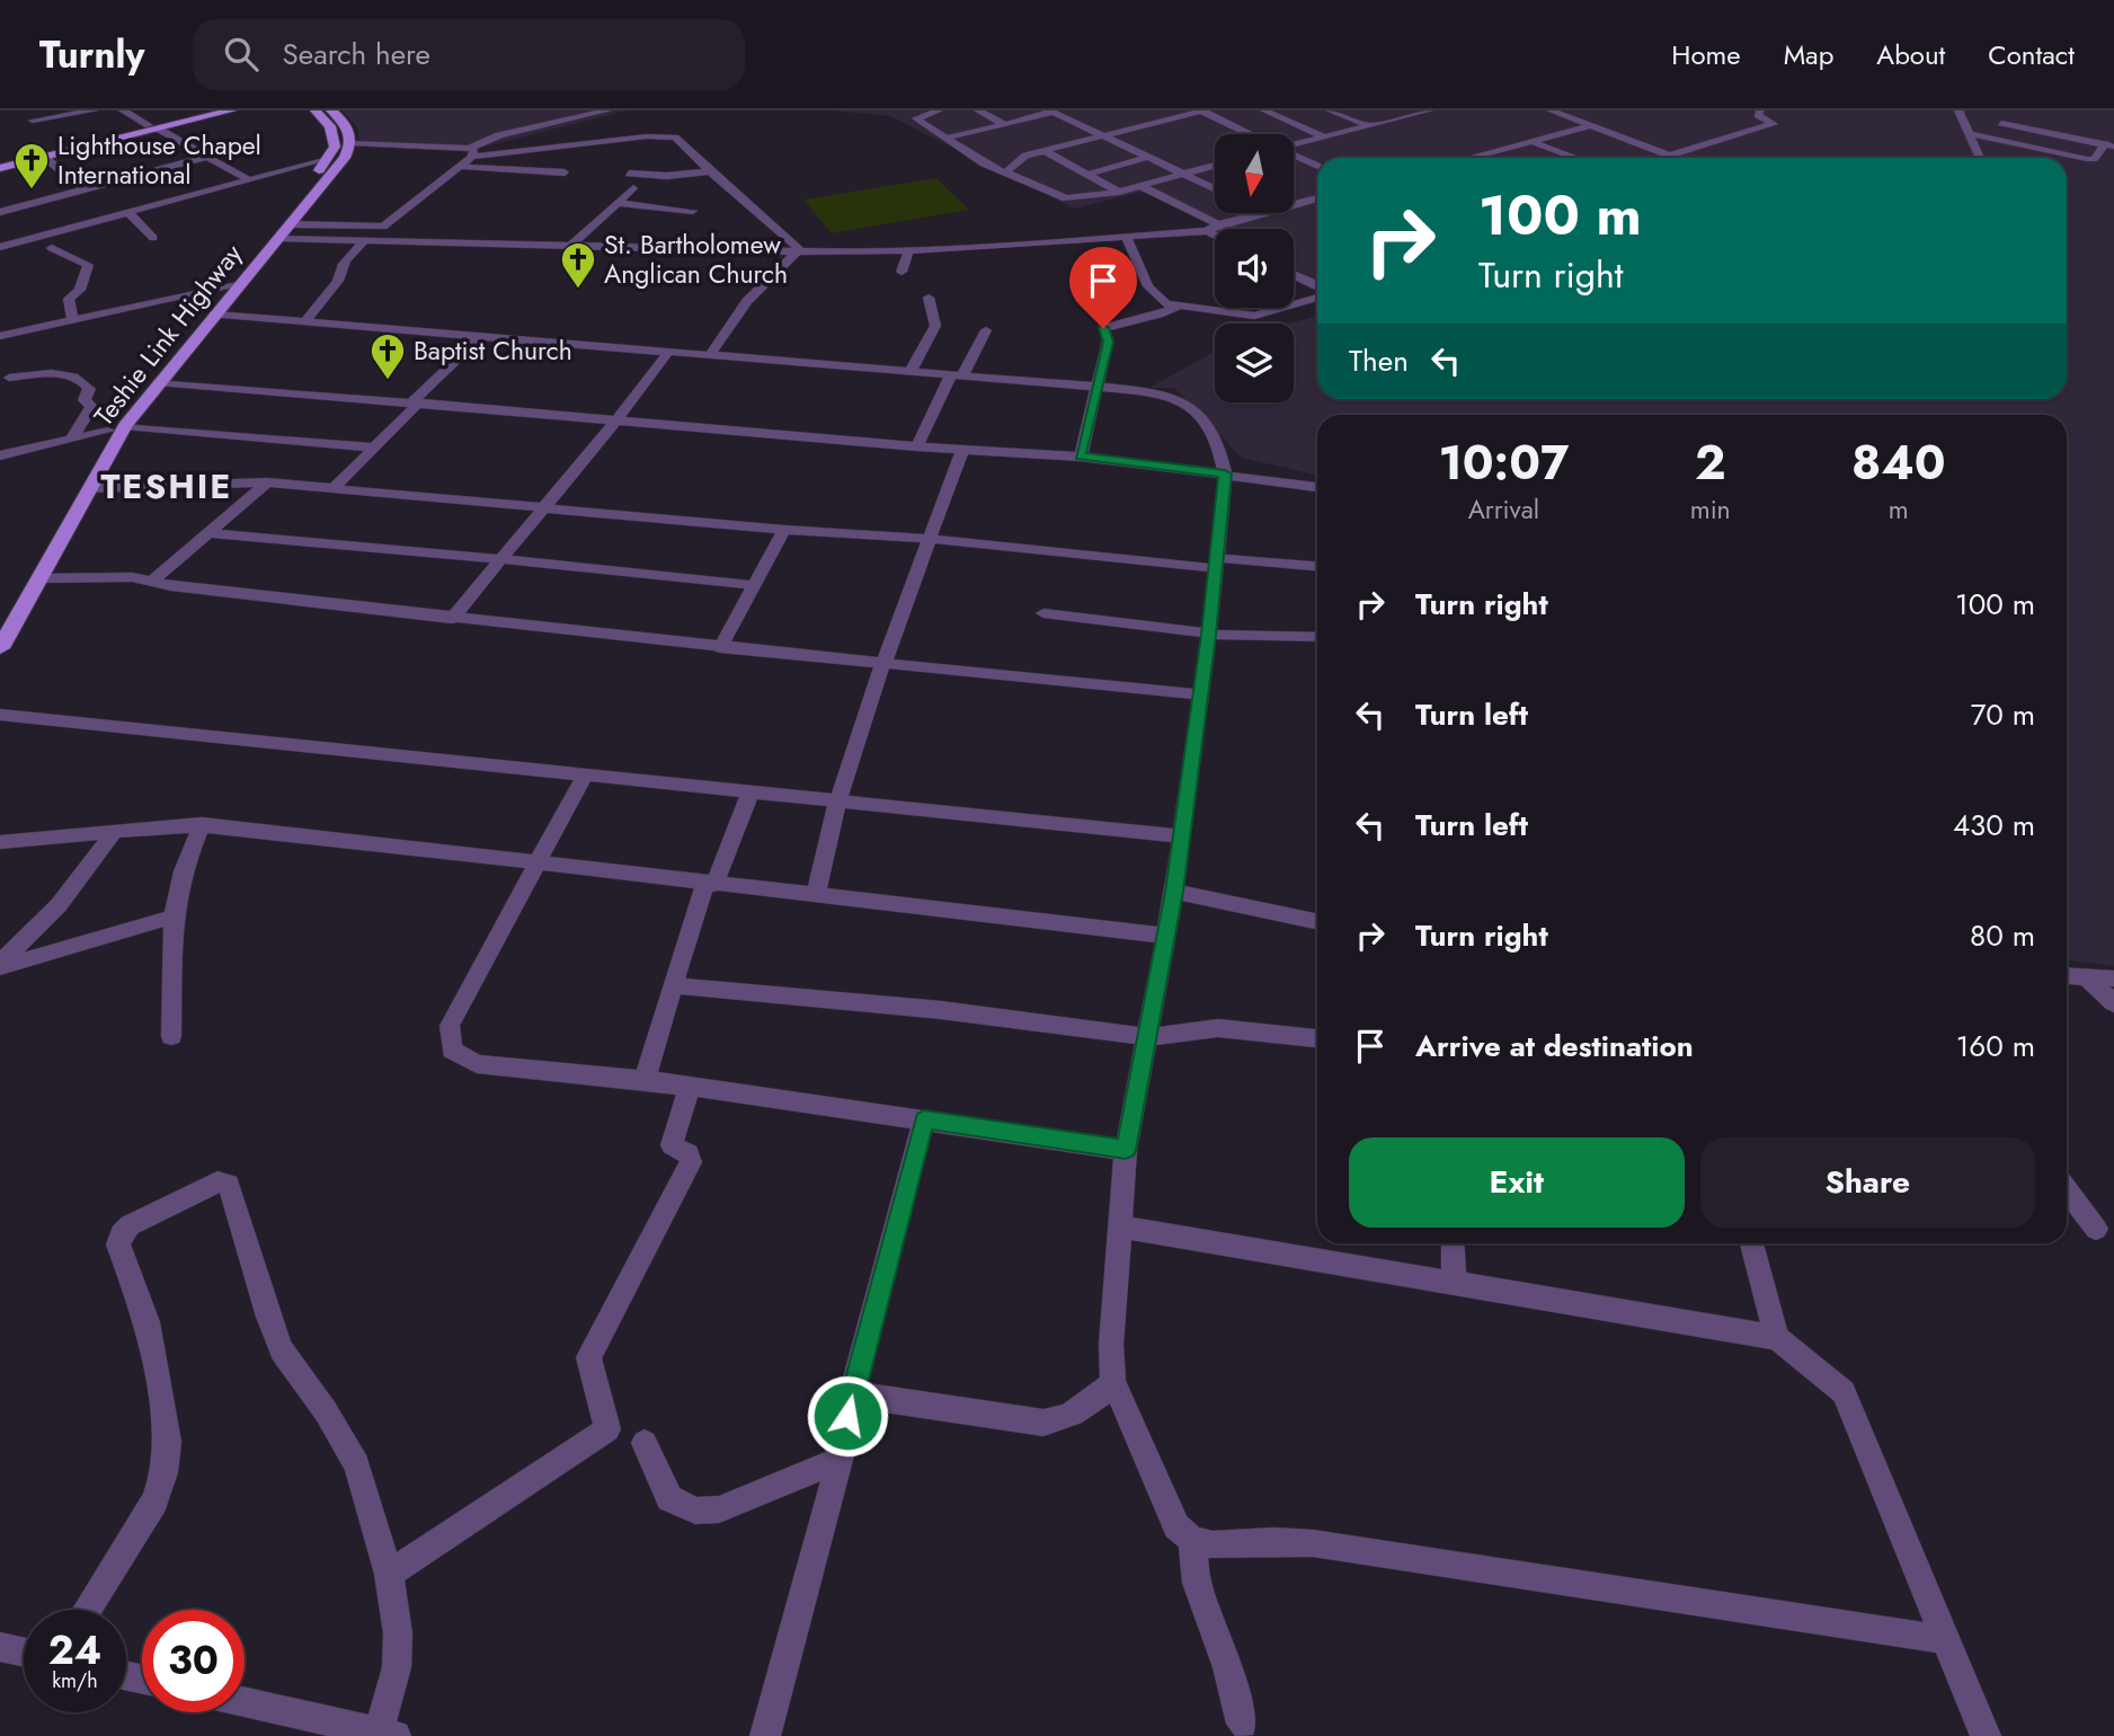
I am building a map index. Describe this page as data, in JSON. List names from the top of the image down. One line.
{"streets":{"main road":["Teshie Link Highway"]},"districts":["TESHIE"],"places":{"church":["Lighthouse Chapel International","St. Bartholomew Anglican Church","Baptist Church"]},"north":"bottom","page":{"header":"Turnly","search":"Search here","nav":["Home","Map","About","Contact"],"turn":["100 m","Turn right"],"then":"Then","eta":["10:07","Arrival","2","min","840","m"],"list":[{"name":"Turn right","value":"100 m"},{"name":"Turn left","value":"70 m"},{"name":"Turn left","value":"430 m"},{"name":"Turn right","value":"80 m"},{"name":"Arrive at destination","value":"160 m"}],"buttons":["Exit","Share"],"speed":"24 km/h","limit":"30"}}
